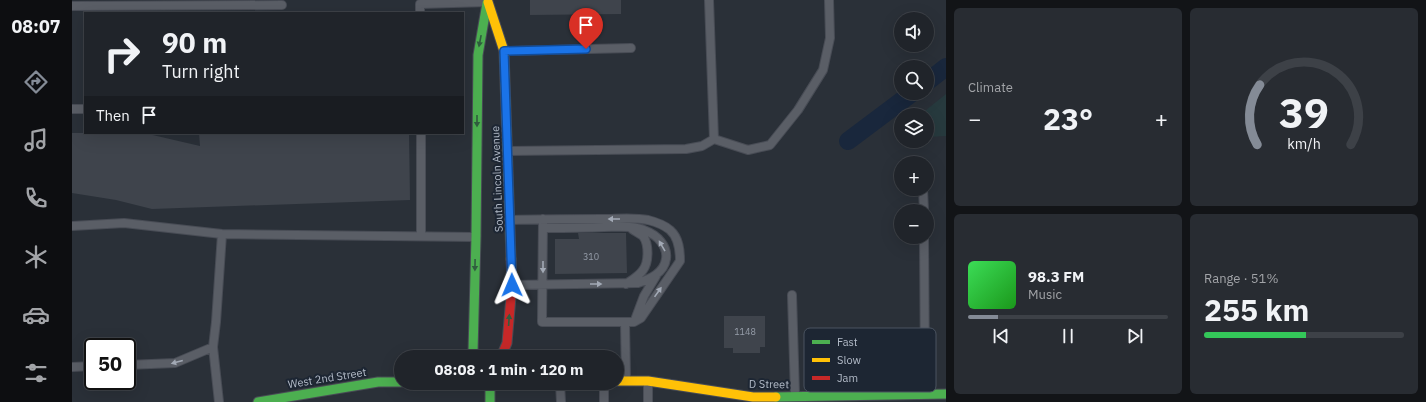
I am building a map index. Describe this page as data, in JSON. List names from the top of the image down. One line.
{"streets":{"main road":["South Lincoln Avenue","West 2nd Street","D Street"]},"house_numbers":["310","1148"],"legend":["Fast","Slow","Jam"],"page":{"tabs":"08:07","tile":["Climate",["Range · 51%","255 km"]],"map_buttons":["+","−"],"turn":["90 m","Turn right"],"then":"Then","heat":["−","23°","+"],"song":["98.3 FM","Music"],"limit":"50","trip":"08:08 · 1 min · 120 m","gauge":["39","km/h"]}}
